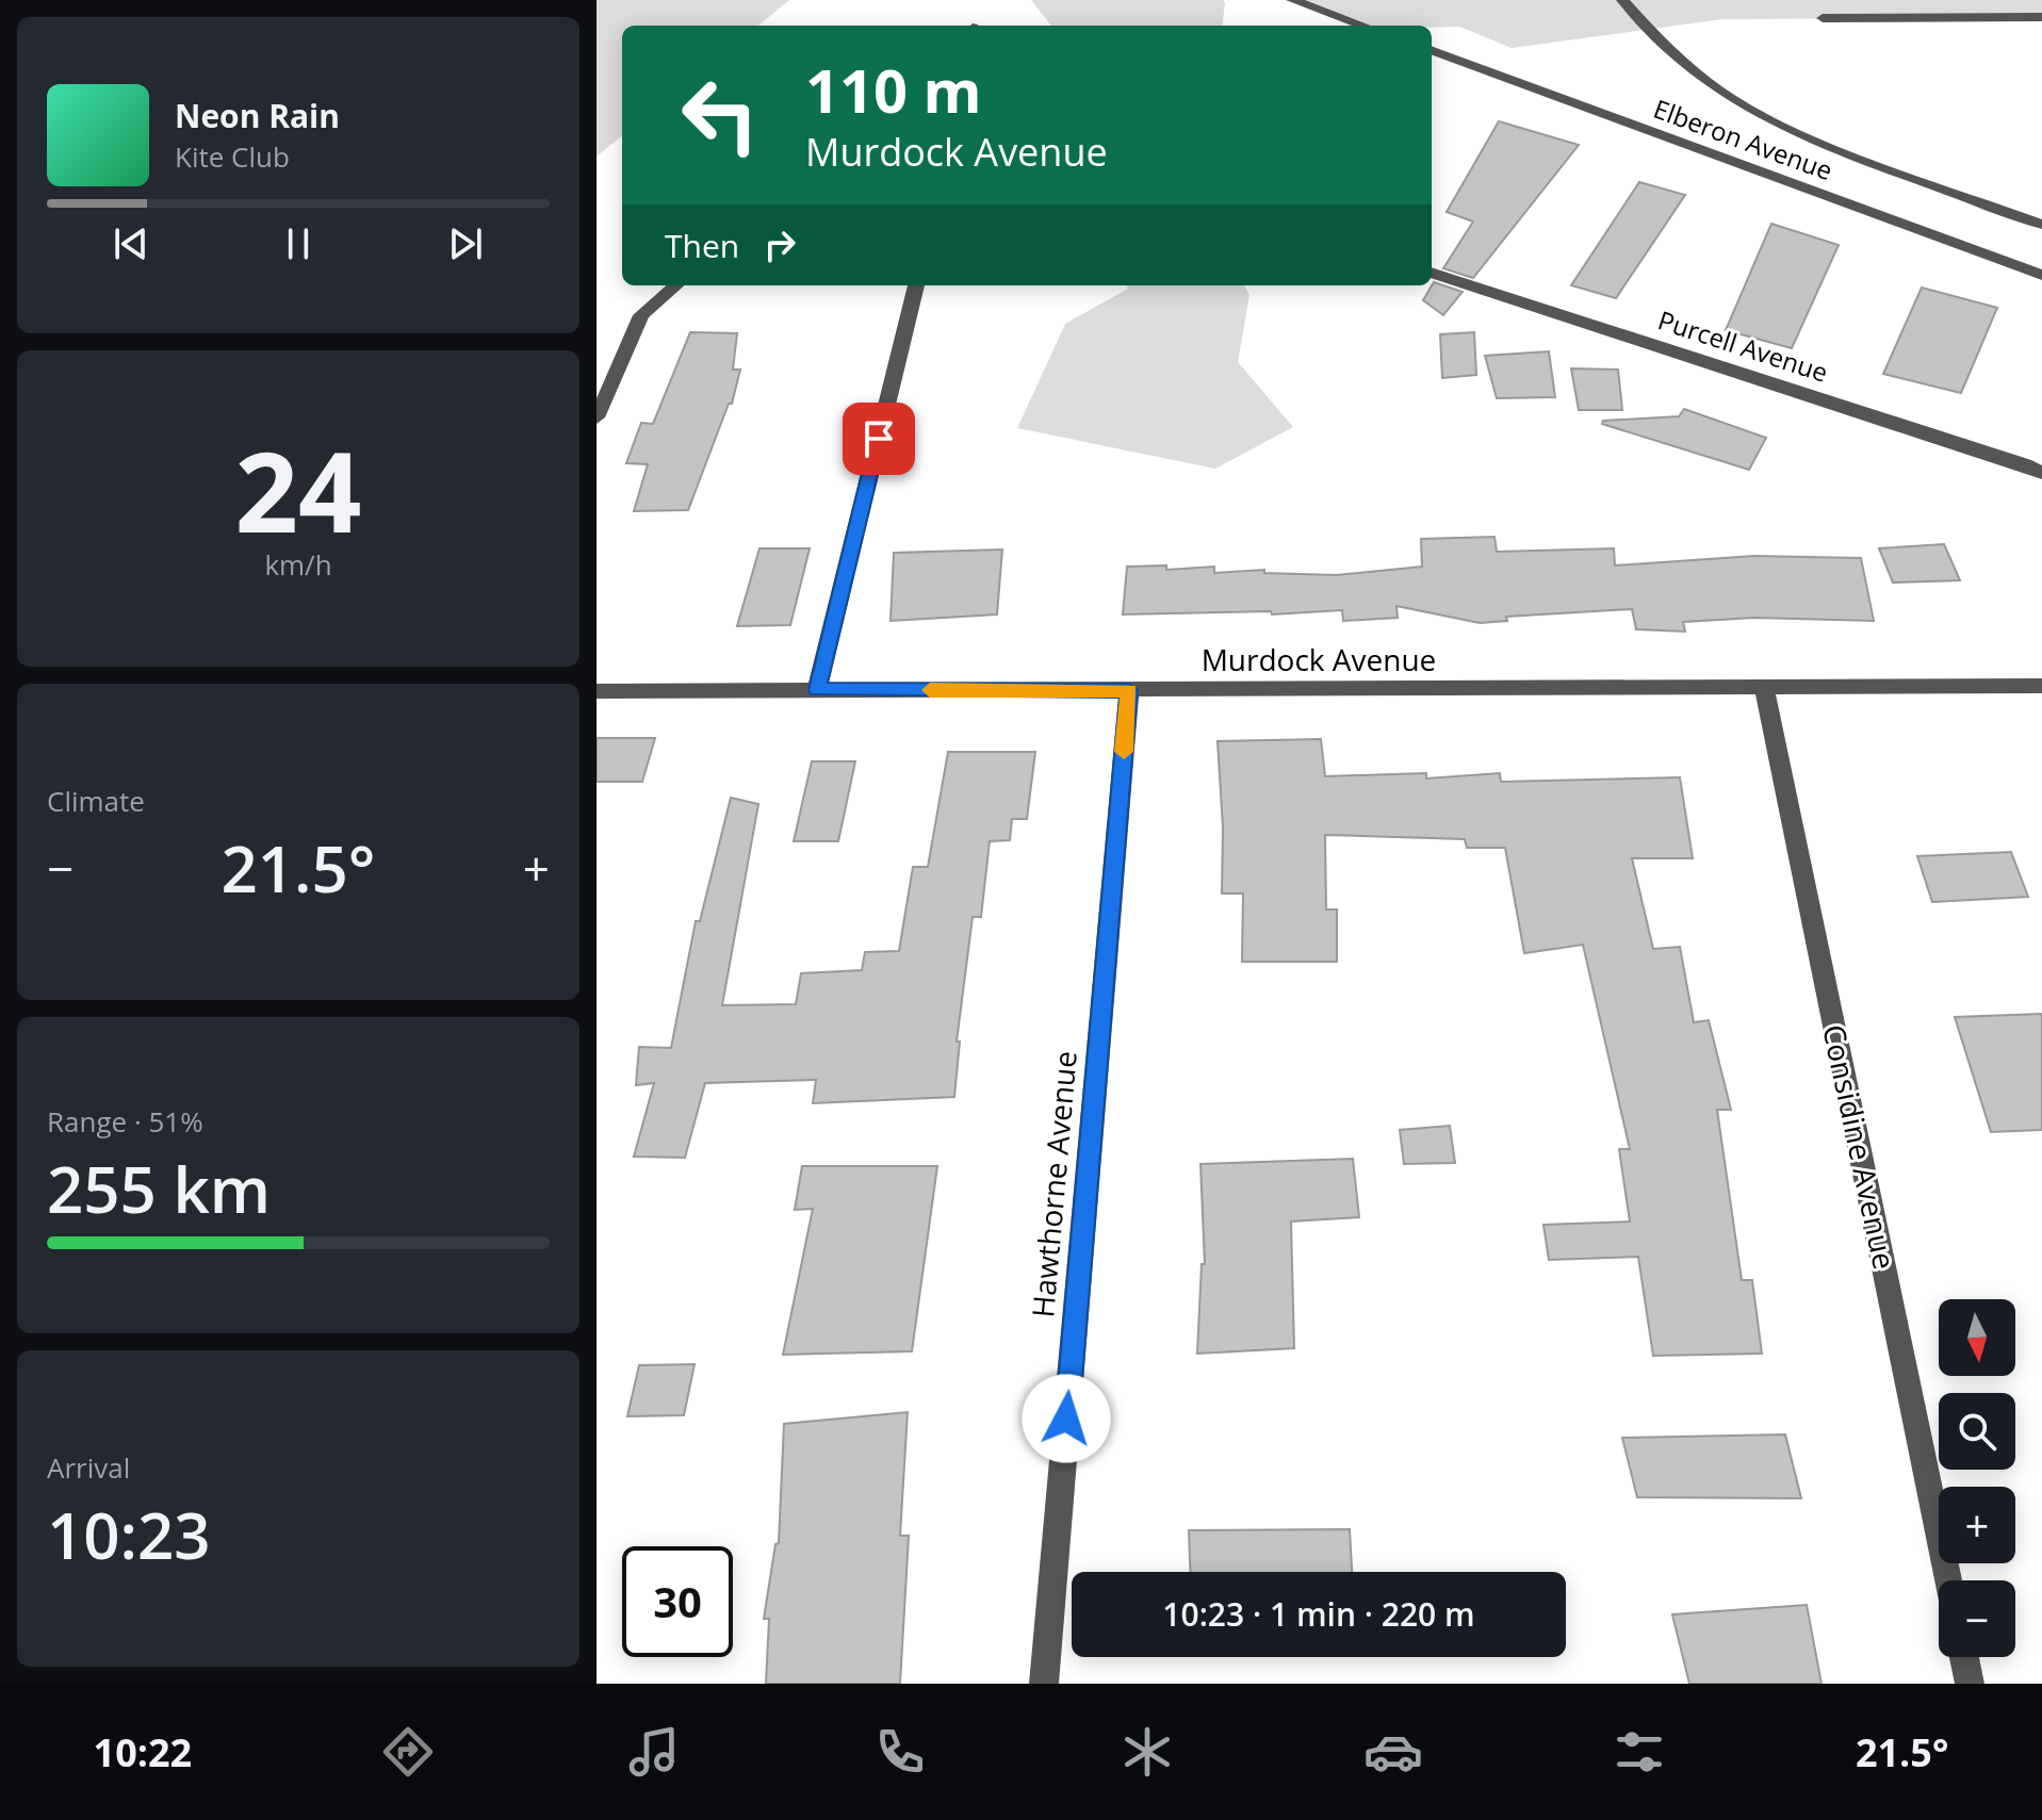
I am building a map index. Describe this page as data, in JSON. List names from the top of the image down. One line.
{"streets":{"street":["Elberon Avenue","Purcell Avenue","Murdock Avenue","Considine Avenue","Hawthorne Avenue"]},"crossings":[["Murdock Avenue","Considine Avenue"],["Murdock Avenue","Hawthorne Avenue"]],"north":"bottom","page":{"turn":["110 m","Murdock Avenue"],"song":["Neon Rain","Kite Club"],"then":"Then","tile":[["24","km/h"],"Climate",["Range · 51%","255 km"],["Arrival","10:23"]],"heat":["−","21.5°","+"],"map_buttons":["+","−"],"limit":"30","trip":"10:23 · 1 min · 220 m","tabs":["10:22","21.5°"]}}
